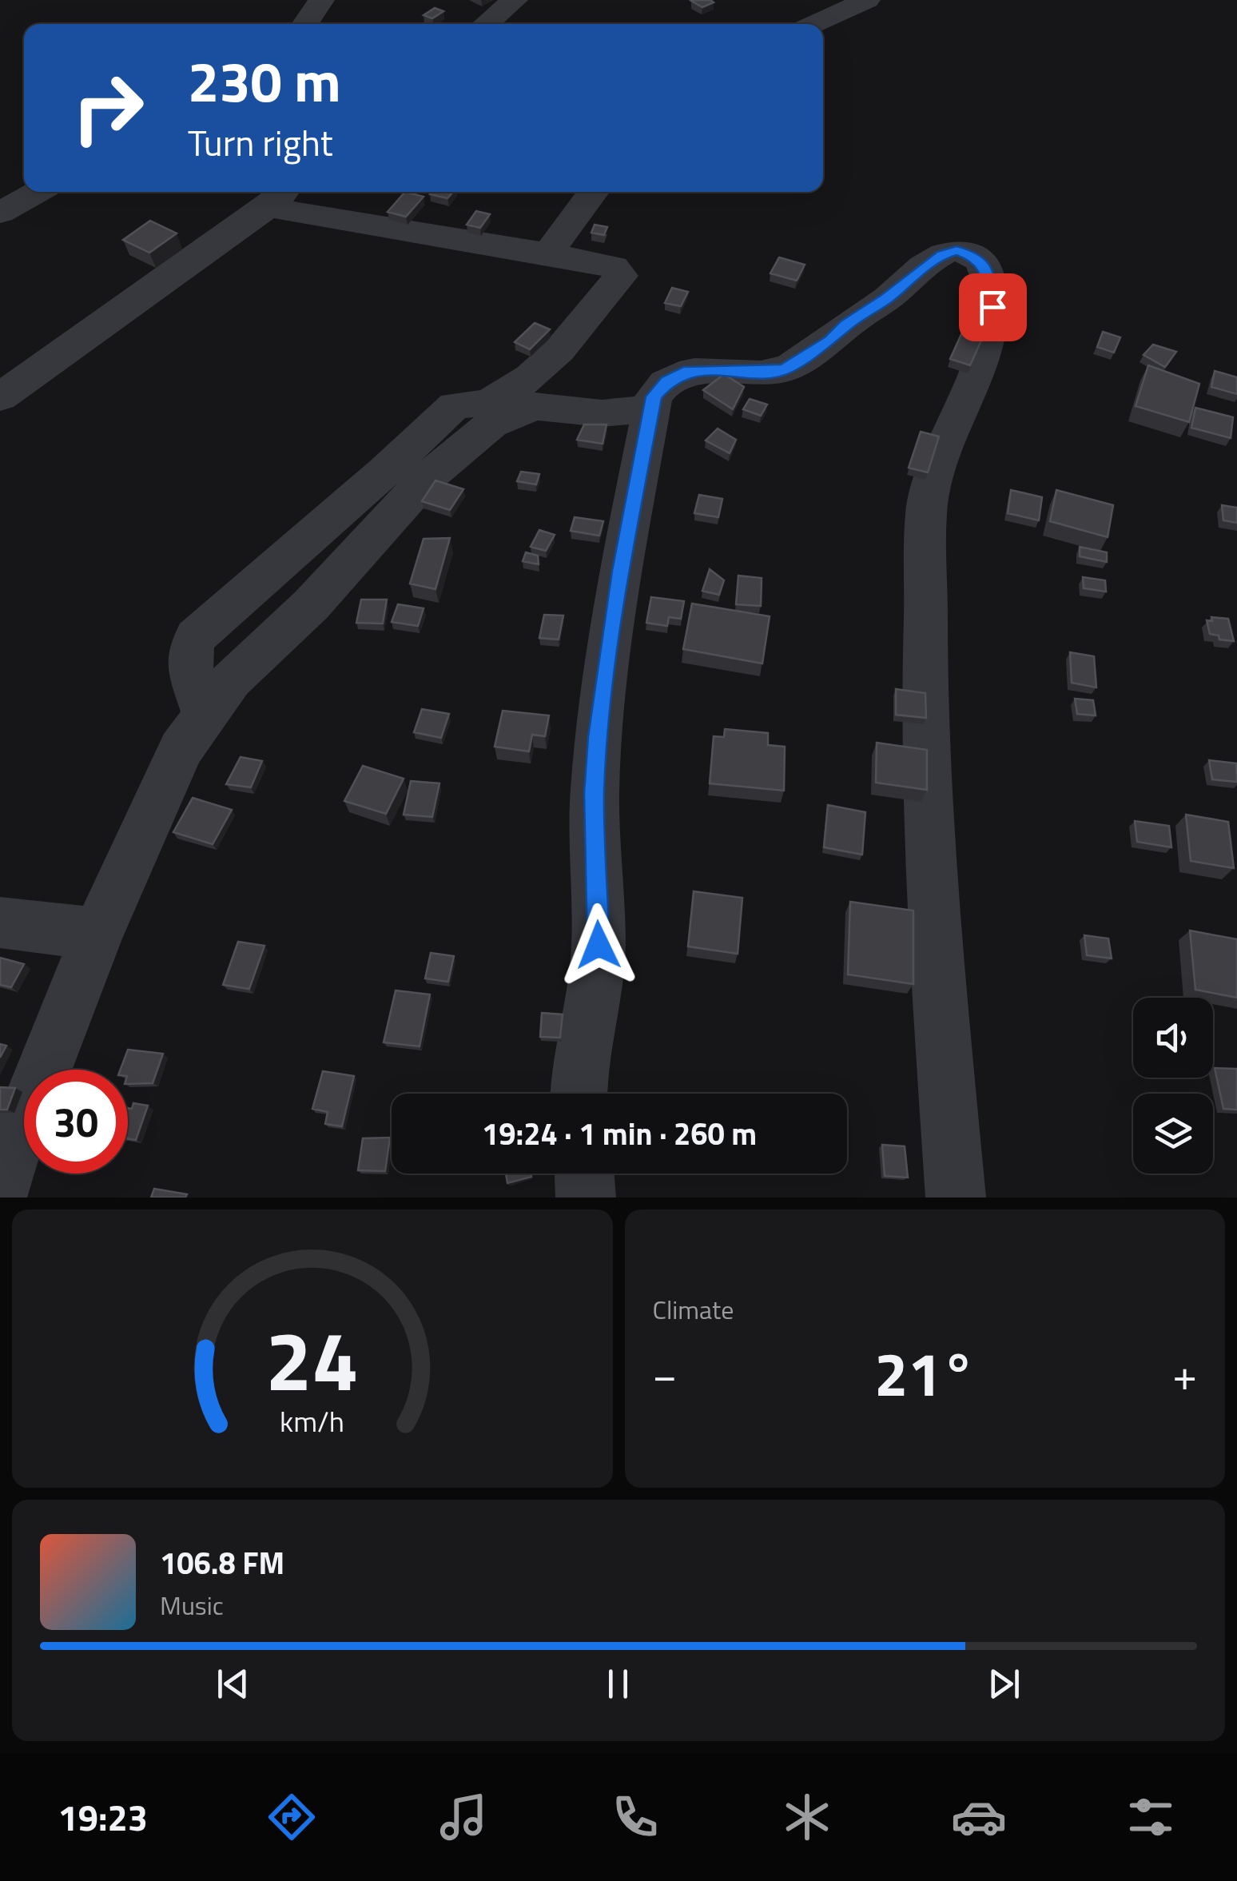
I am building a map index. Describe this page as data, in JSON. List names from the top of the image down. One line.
{"page":{"turn":["230 m","Turn right"],"limit":"30","trip":"19:24 · 1 min · 260 m","tile":"Climate","heat":["−","21°","+"],"song":["106.8 FM","Music"],"tabs":"19:23","gauge":["24","km/h"]}}
